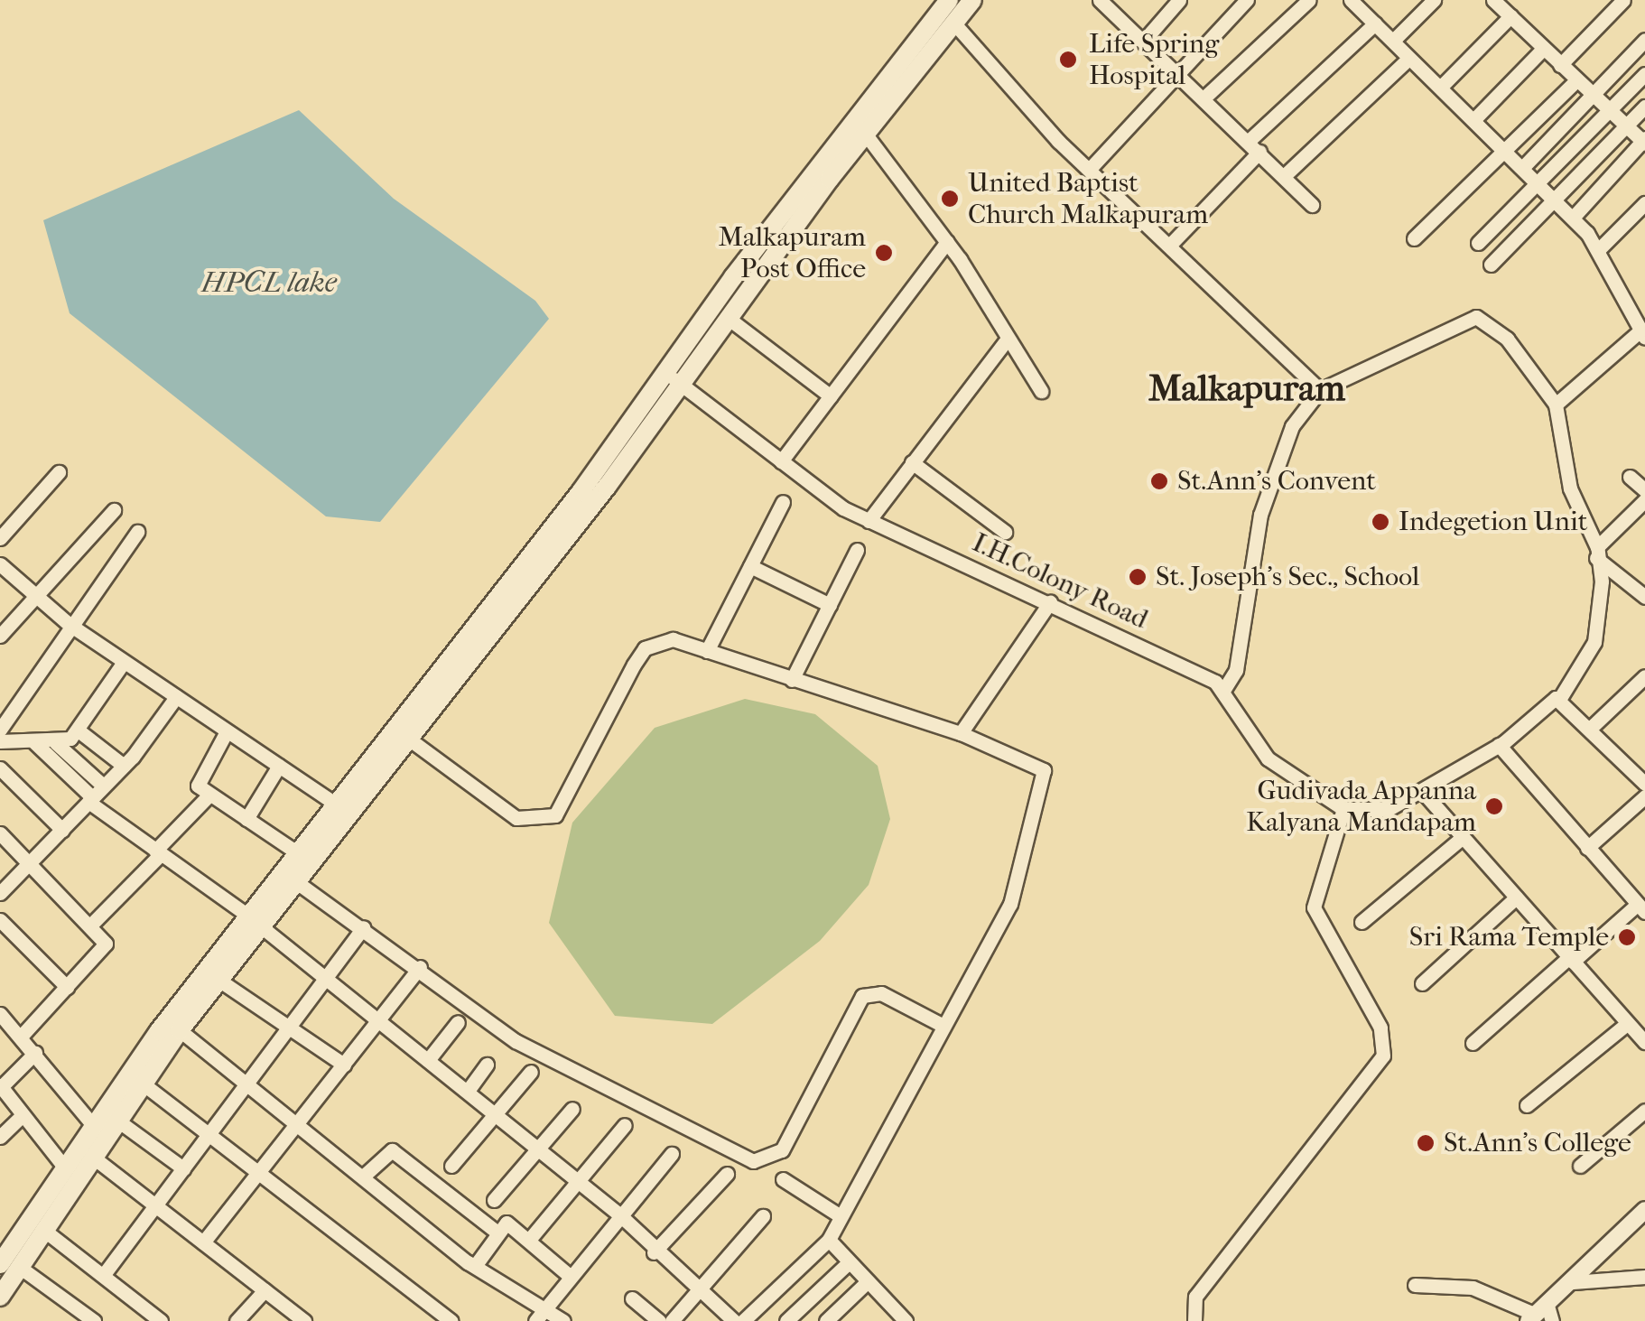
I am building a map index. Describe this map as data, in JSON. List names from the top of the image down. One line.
{"streets":{"street":["I.H.Colony Road"]},"districts":["Malkapuram"],"water":["HPCL lake"],"places":["Life Spring Hospital","United Baptist Church Malkapuram","Malkapuram Post Office","St.Ann's Convent","Indegetion Unit","St. Joseph's Sec., School","Gudivada Appanna Kalyana Mandapam","Sri Rama Temple","St.Ann's College"]}
